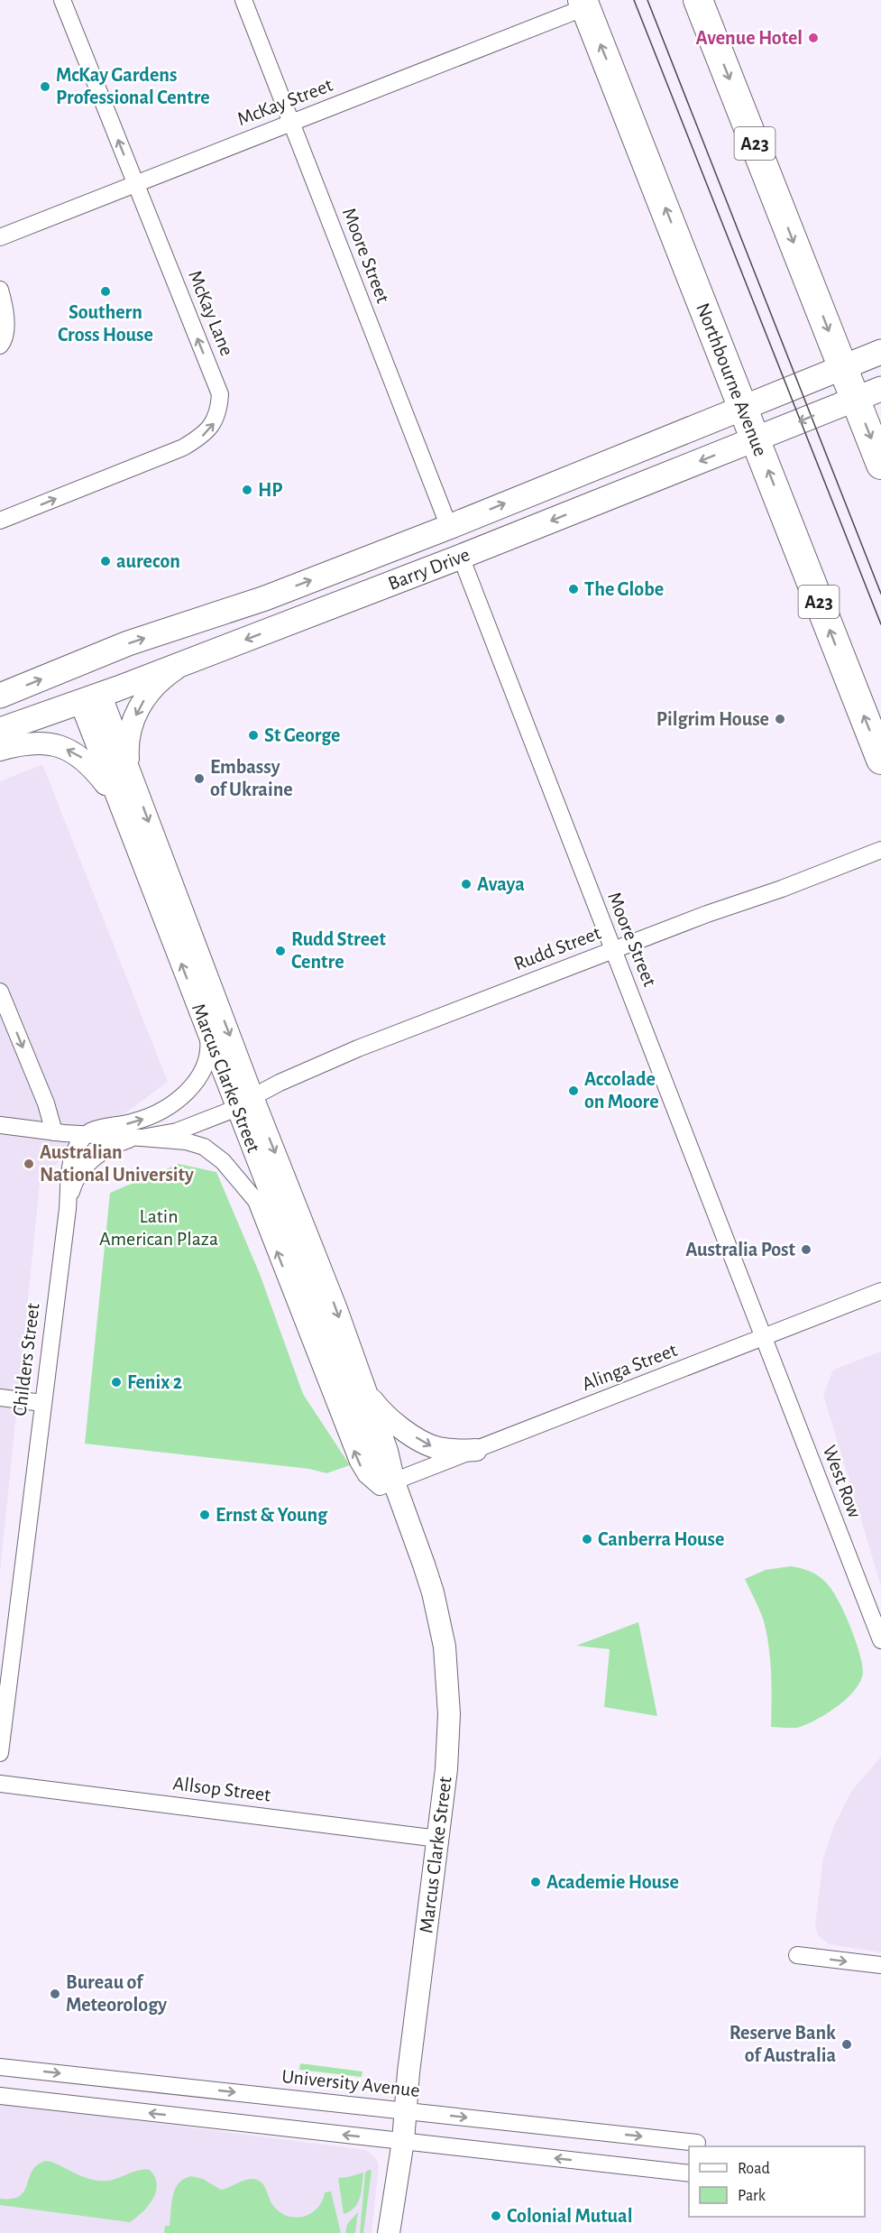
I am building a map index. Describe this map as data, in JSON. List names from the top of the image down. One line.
{"streets":{"highway":["A23","Northbourne Avenue"],"main road":["Barry Drive","Marcus Clarke Street"],"street":["McKay Street","Moore Street","McKay Lane","Rudd Street","Childers Street","Alinga Street","West Row","Allsop Street","University Avenue"]},"crossings":[["McKay Street","Moore Street"],["McKay Street","McKay Lane"],["McKay Street","Northbourne Avenue"],["A23","Barry Drive"],["Moore Street","Barry Drive"],["Moore Street","Rudd Street"],["Moore Street","Alinga Street"],["Moore Street","West Row"],["Northbourne Avenue","Barry Drive"],["Barry Drive","Marcus Clarke Street"],["Rudd Street","Marcus Clarke Street"],["Marcus Clarke Street","Alinga Street"],["Marcus Clarke Street","Allsop Street"],["Marcus Clarke Street","University Avenue"],["Alinga Street","West Row"]],"parks":["Latin American Plaza"],"places":["Avenue Hotel","McKay Gardens Professional Centre","Southern Cross House","HP","aurecon","The Globe","Pilgrim House","St George","Embassy of Ukraine","Avaya","Rudd Street Centre","Accolade on Moore","Australian National University","Australia Post","Fenix 2","Ernst & Young","Canberra House","Academie House","Bureau of Meteorology","Reserve Bank of Australia","Colonial Mutual"],"legend":["Road","Park"]}
